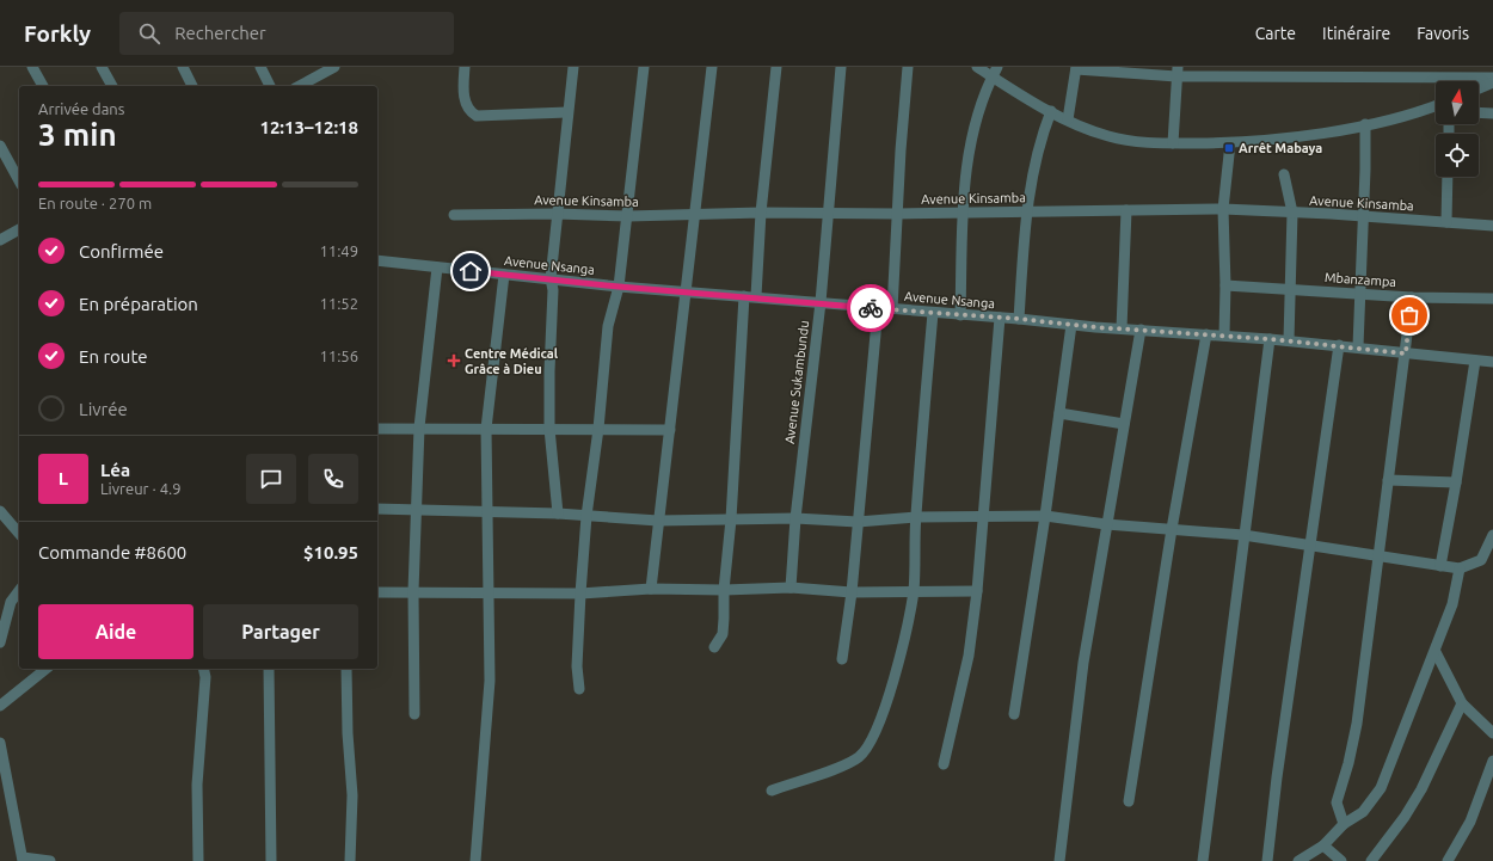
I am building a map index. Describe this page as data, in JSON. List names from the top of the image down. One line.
{"streets":{"street":["Avenue Kinsamba","Avenue Nsanga","Mbanzampa","Avenue Sukambundu"]},"crossings":[["Avenue Kinsamba","Avenue Sukambundu"],["Avenue Nsanga","Avenue Sukambundu"]],"places":{"transit":["Arrêt Mabaya"],"health":["Centre Médical Grâce à Dieu"]},"north":"top","page":{"header":"Forkly","search":"Rechercher","nav":["Carte","Itinéraire","Favoris"],"heading":["3 min","Arrivée dans","12:13–12:18"],"panel":["Léa","Livreur · 4.9","Commande #8600","$10.95"],"bar":"En route · 270 m","list":[["Confirmée","11:49"],["En préparation","11:52"],["En route","11:56"],"Livrée"],"round":"L","buttons":["Aide","Partager"]}}
